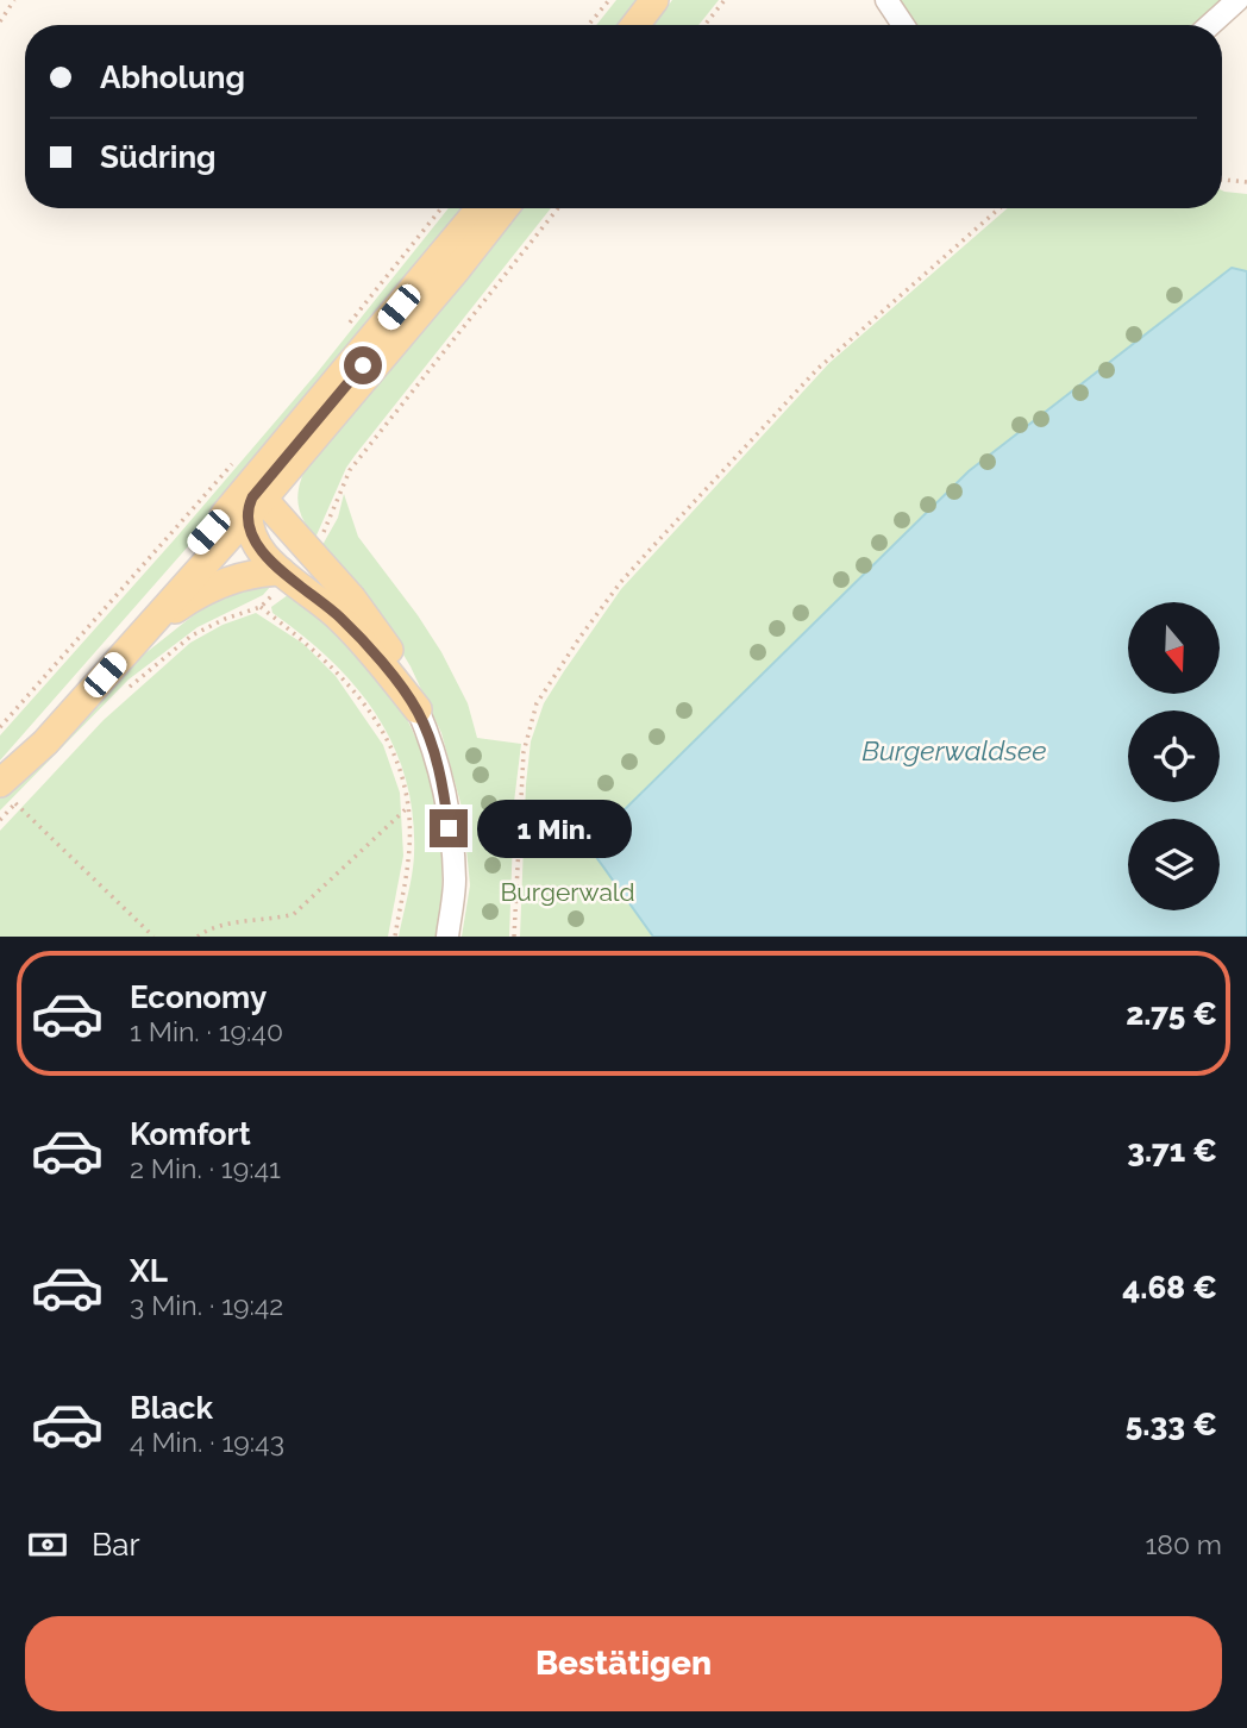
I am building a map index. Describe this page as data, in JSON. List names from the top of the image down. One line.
{"water":["Burgerwaldsee"],"parks":["Burgerwald"],"north":"bottom","page":{"banner":["Abholung","Südring"],"bubble":"1 Min.","list":[{"name":"Economy","note":"1 Min. · 19:40","value":"2.75 €"},{"name":"Komfort","note":"2 Min. · 19:41","value":"3.71 €"},{"name":"XL","note":"3 Min. · 19:42","value":"4.68 €"},{"name":"Black","note":"4 Min. · 19:43","value":"5.33 €"}],"pay":["Bar","180 m"],"buttons":"Bestätigen"}}
